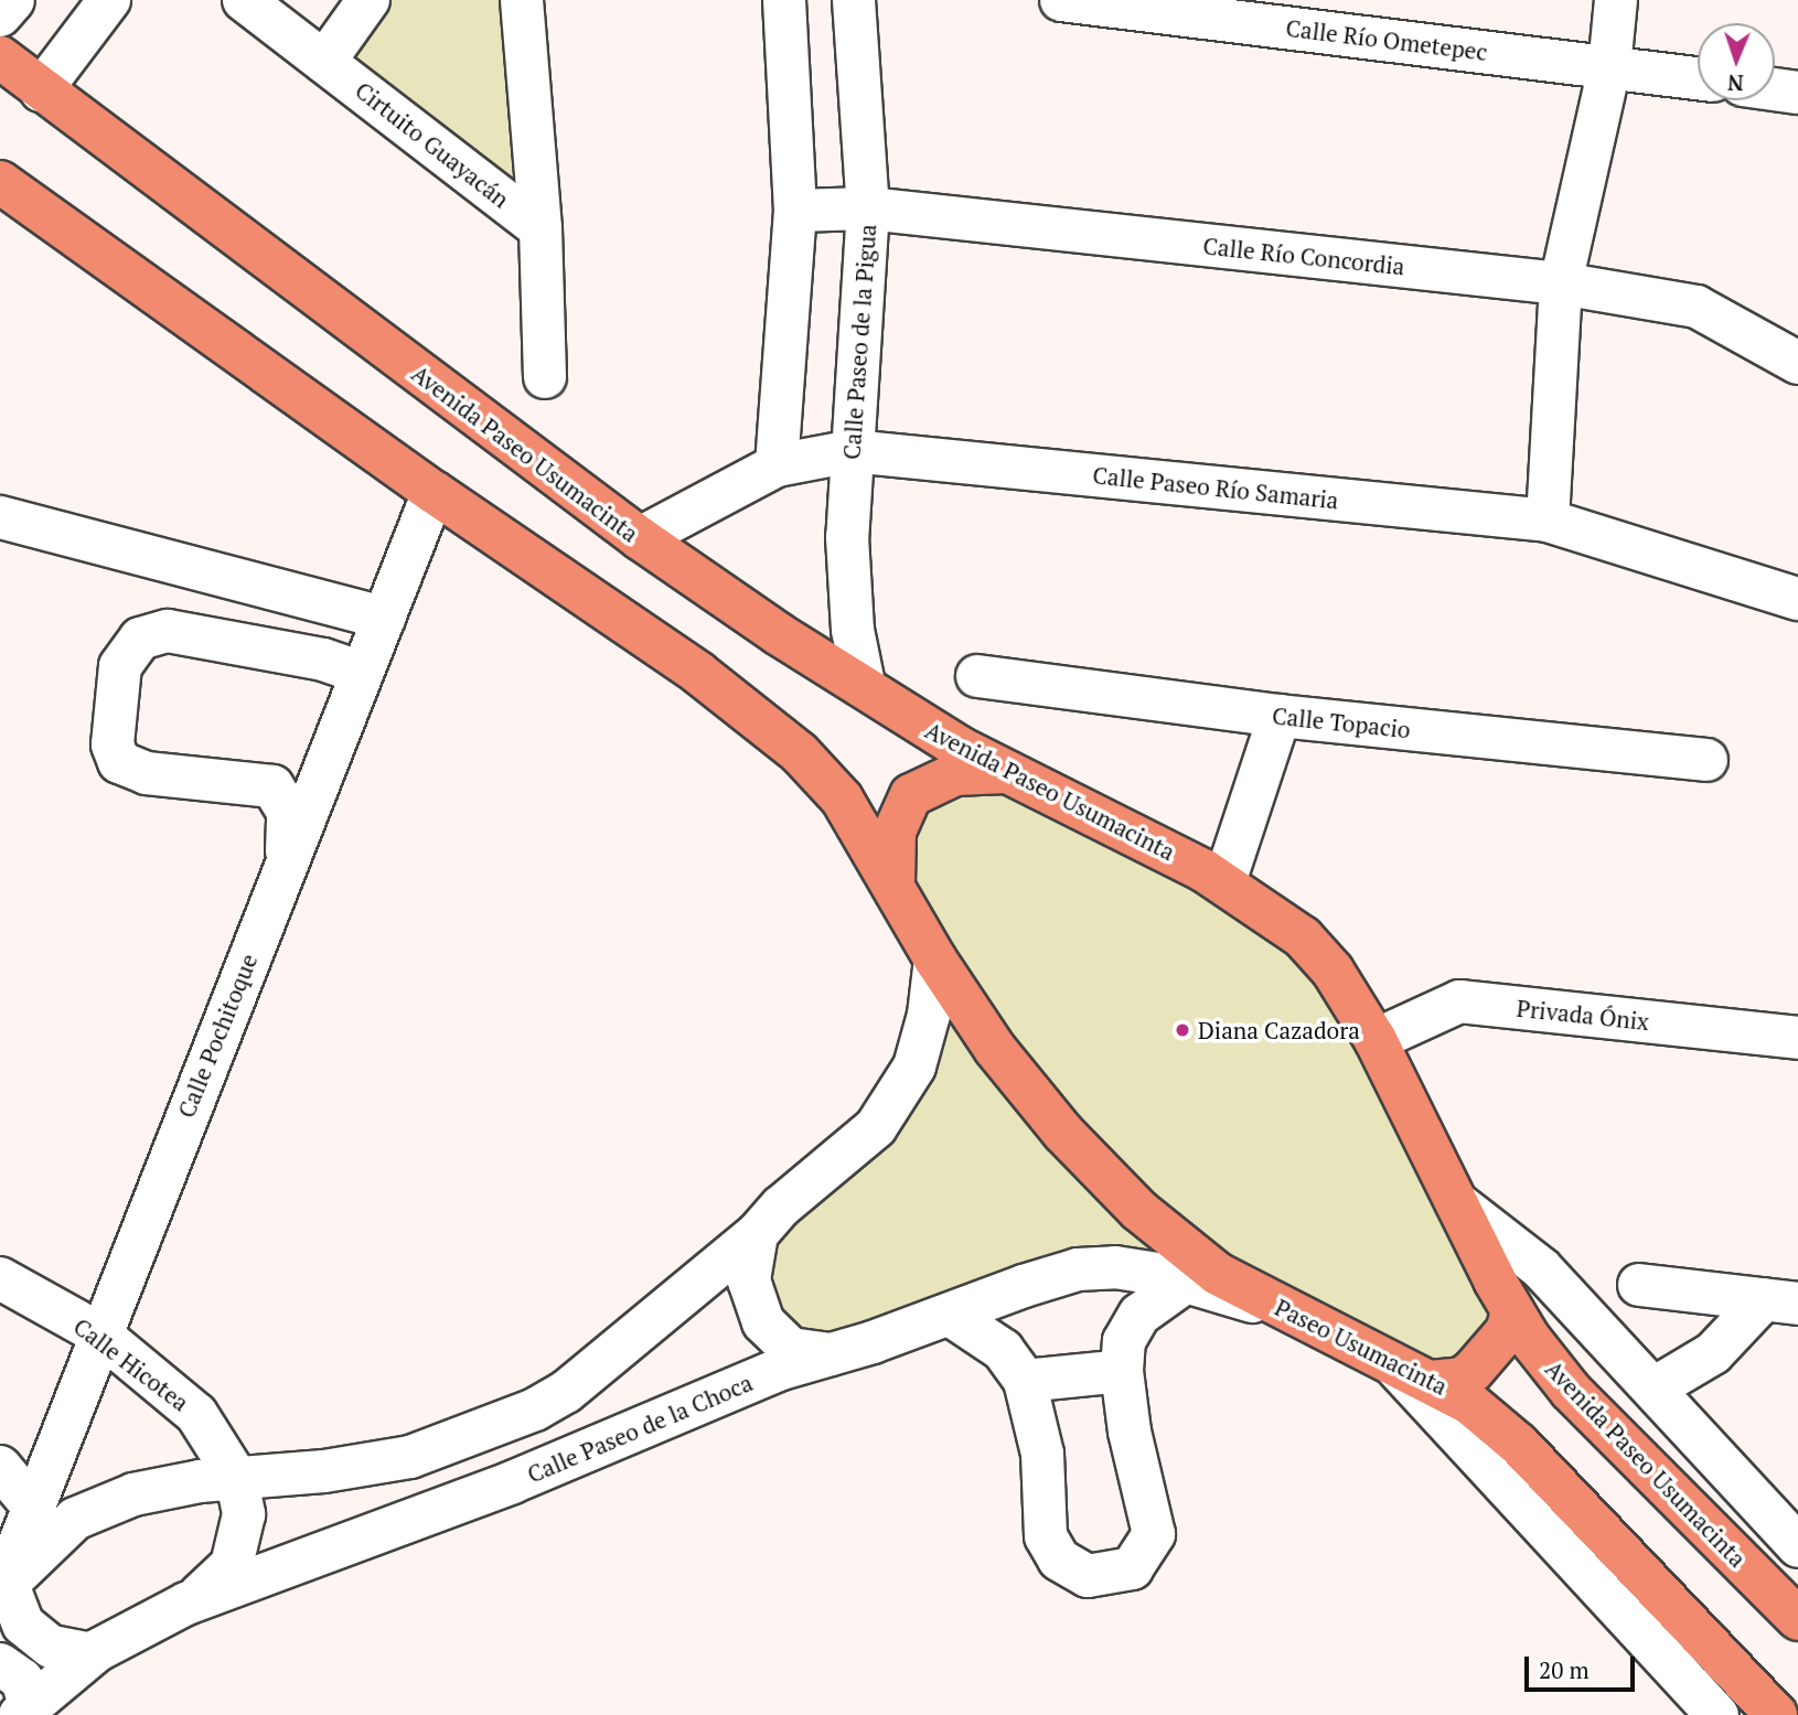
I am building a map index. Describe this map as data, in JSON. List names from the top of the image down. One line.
{"streets":{"main road":["Avenida Paseo Usumacinta","Paseo Usumacinta"],"street":["Calle Río Ometepec","Cirtuito Guayacán","Calle Río Concordia","Calle Paseo de la Pigua","Calle Paseo Río Samaria","Calle Topacio","Privada Ónix","Calle Pochitoque","Calle Hicotea","Calle Paseo de la Choca"]},"crossings":[["Calle Río Concordia","Calle Paseo de la Pigua"],["Calle Paseo de la Pigua","Avenida Paseo Usumacinta"],["Calle Paseo de la Pigua","Calle Paseo Río Samaria"],["Avenida Paseo Usumacinta","Calle Paseo Río Samaria"],["Avenida Paseo Usumacinta","Privada Ónix"],["Calle Pochitoque","Calle Hicotea"],["Paseo Usumacinta","Calle Paseo de la Choca"]],"places":["Diana Cazadora"],"scale_bar":"20 m","north":"bottom"}
